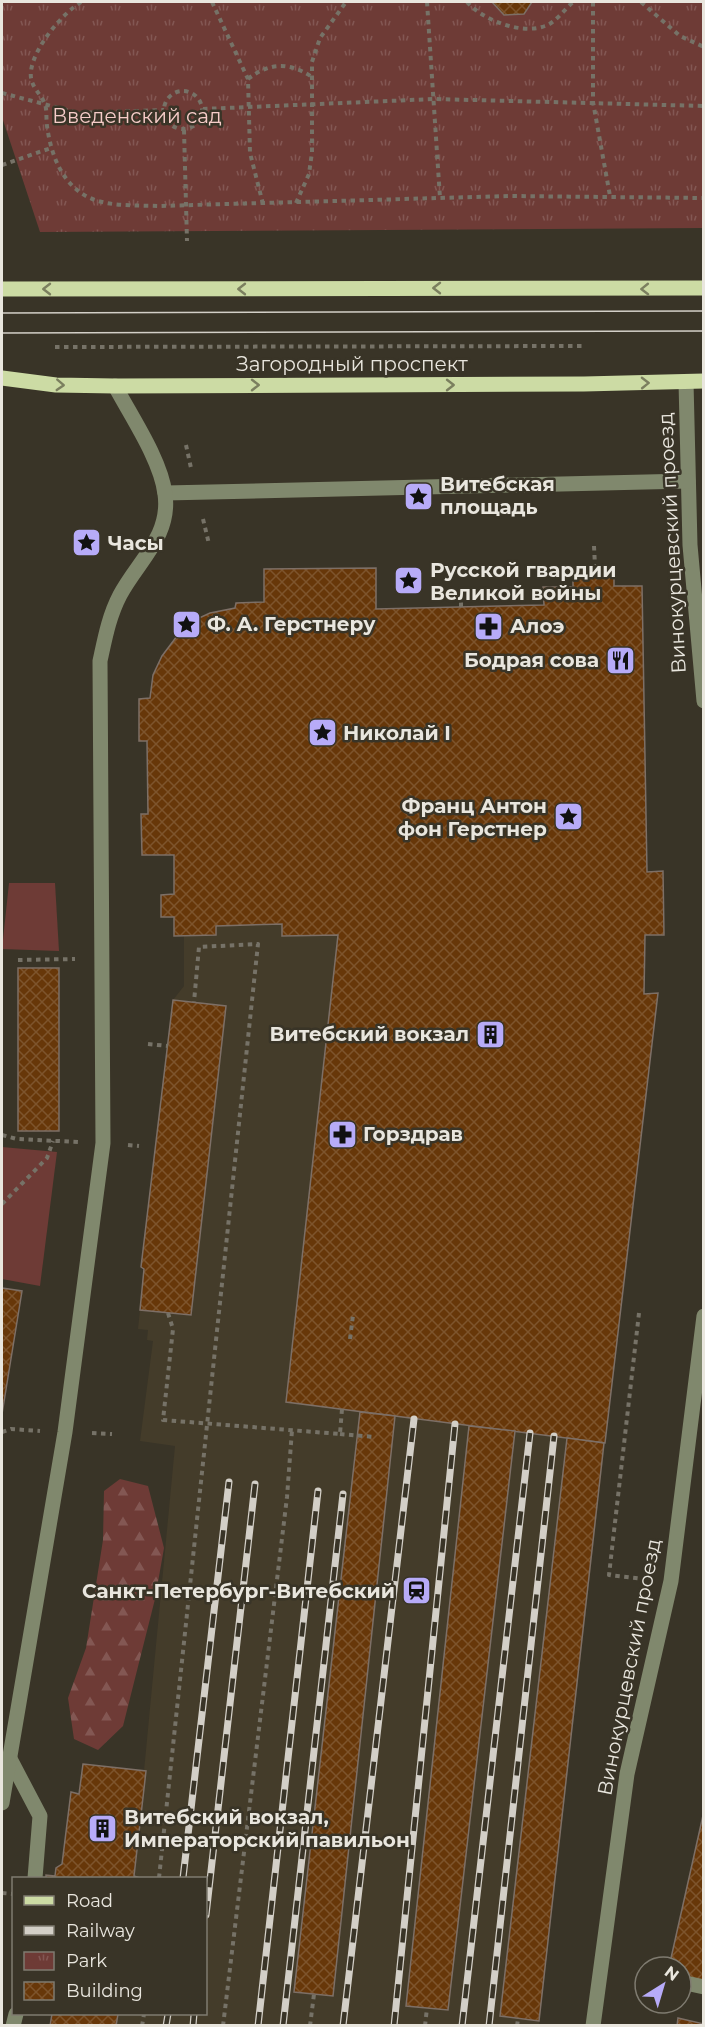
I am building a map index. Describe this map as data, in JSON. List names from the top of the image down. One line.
{"streets":{"main road":["Загородный проспект"],"street":["Винокурцевский проезд"]},"crossings":[["Загородный проспект","Винокурцевский проезд"]],"parks":["Введенский сад"],"places":{"place":["Витебская площадь","Часы","Русской гвардии Великой войны","Ф. А. Герстнеру","Николай I","Франц Антон фон Герстнер"],"pharmacy":["Алоэ","Горздрав"],"restaurant":["Бодрая сова"],"building":["Витебский вокзал","Витебский вокзал, Императорский павильон"],"station":["Санкт-Петербург-Витебский"]},"legend":["Road","Railway","Park","Building"],"north":"top right"}
